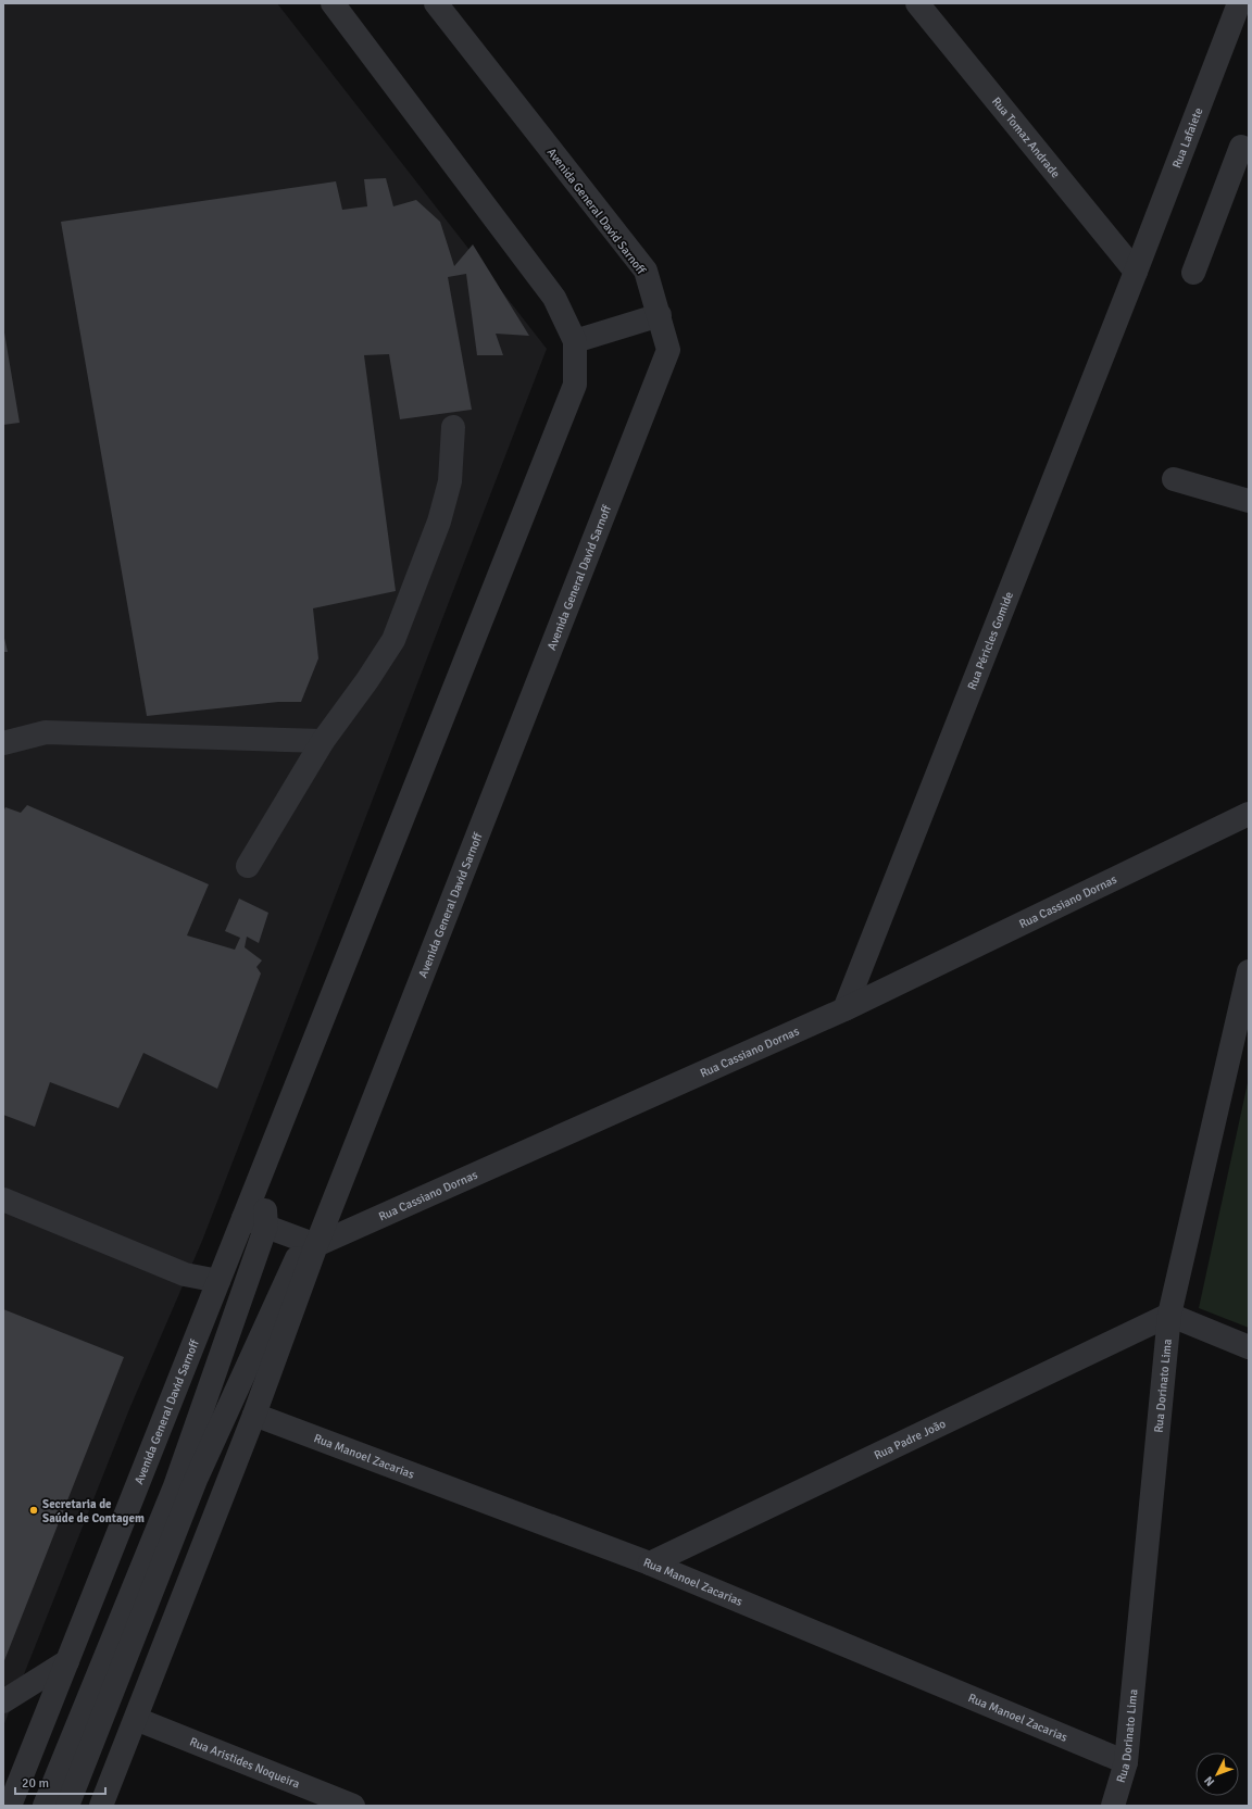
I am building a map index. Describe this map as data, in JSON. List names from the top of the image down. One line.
{"streets":{"street":["Rua Tomaz Andrade","Rua Lafaiete","Avenida General David Sarnoff","Rua Péricles Gomide","Rua Cassiano Dornas","Rua Dorinato Lima","Rua Padre João","Rua Manoel Zacarias","Rua Aristides Noqueira"]},"crossings":[["Rua Tomaz Andrade","Rua Lafaiete"],["Rua Tomaz Andrade","Rua Péricles Gomide"],["Rua Lafaiete","Rua Péricles Gomide"],["Avenida General David Sarnoff","Rua Cassiano Dornas"],["Avenida General David Sarnoff","Rua Manoel Zacarias"],["Avenida General David Sarnoff","Rua Aristides Noqueira"],["Rua Péricles Gomide","Rua Cassiano Dornas"],["Rua Dorinato Lima","Rua Padre João"],["Rua Dorinato Lima","Rua Manoel Zacarias"],["Rua Padre João","Rua Manoel Zacarias"]],"places":["Secretaria de Saúde de Contagem"],"scale_bar":"20 m","north":"bottom left"}
